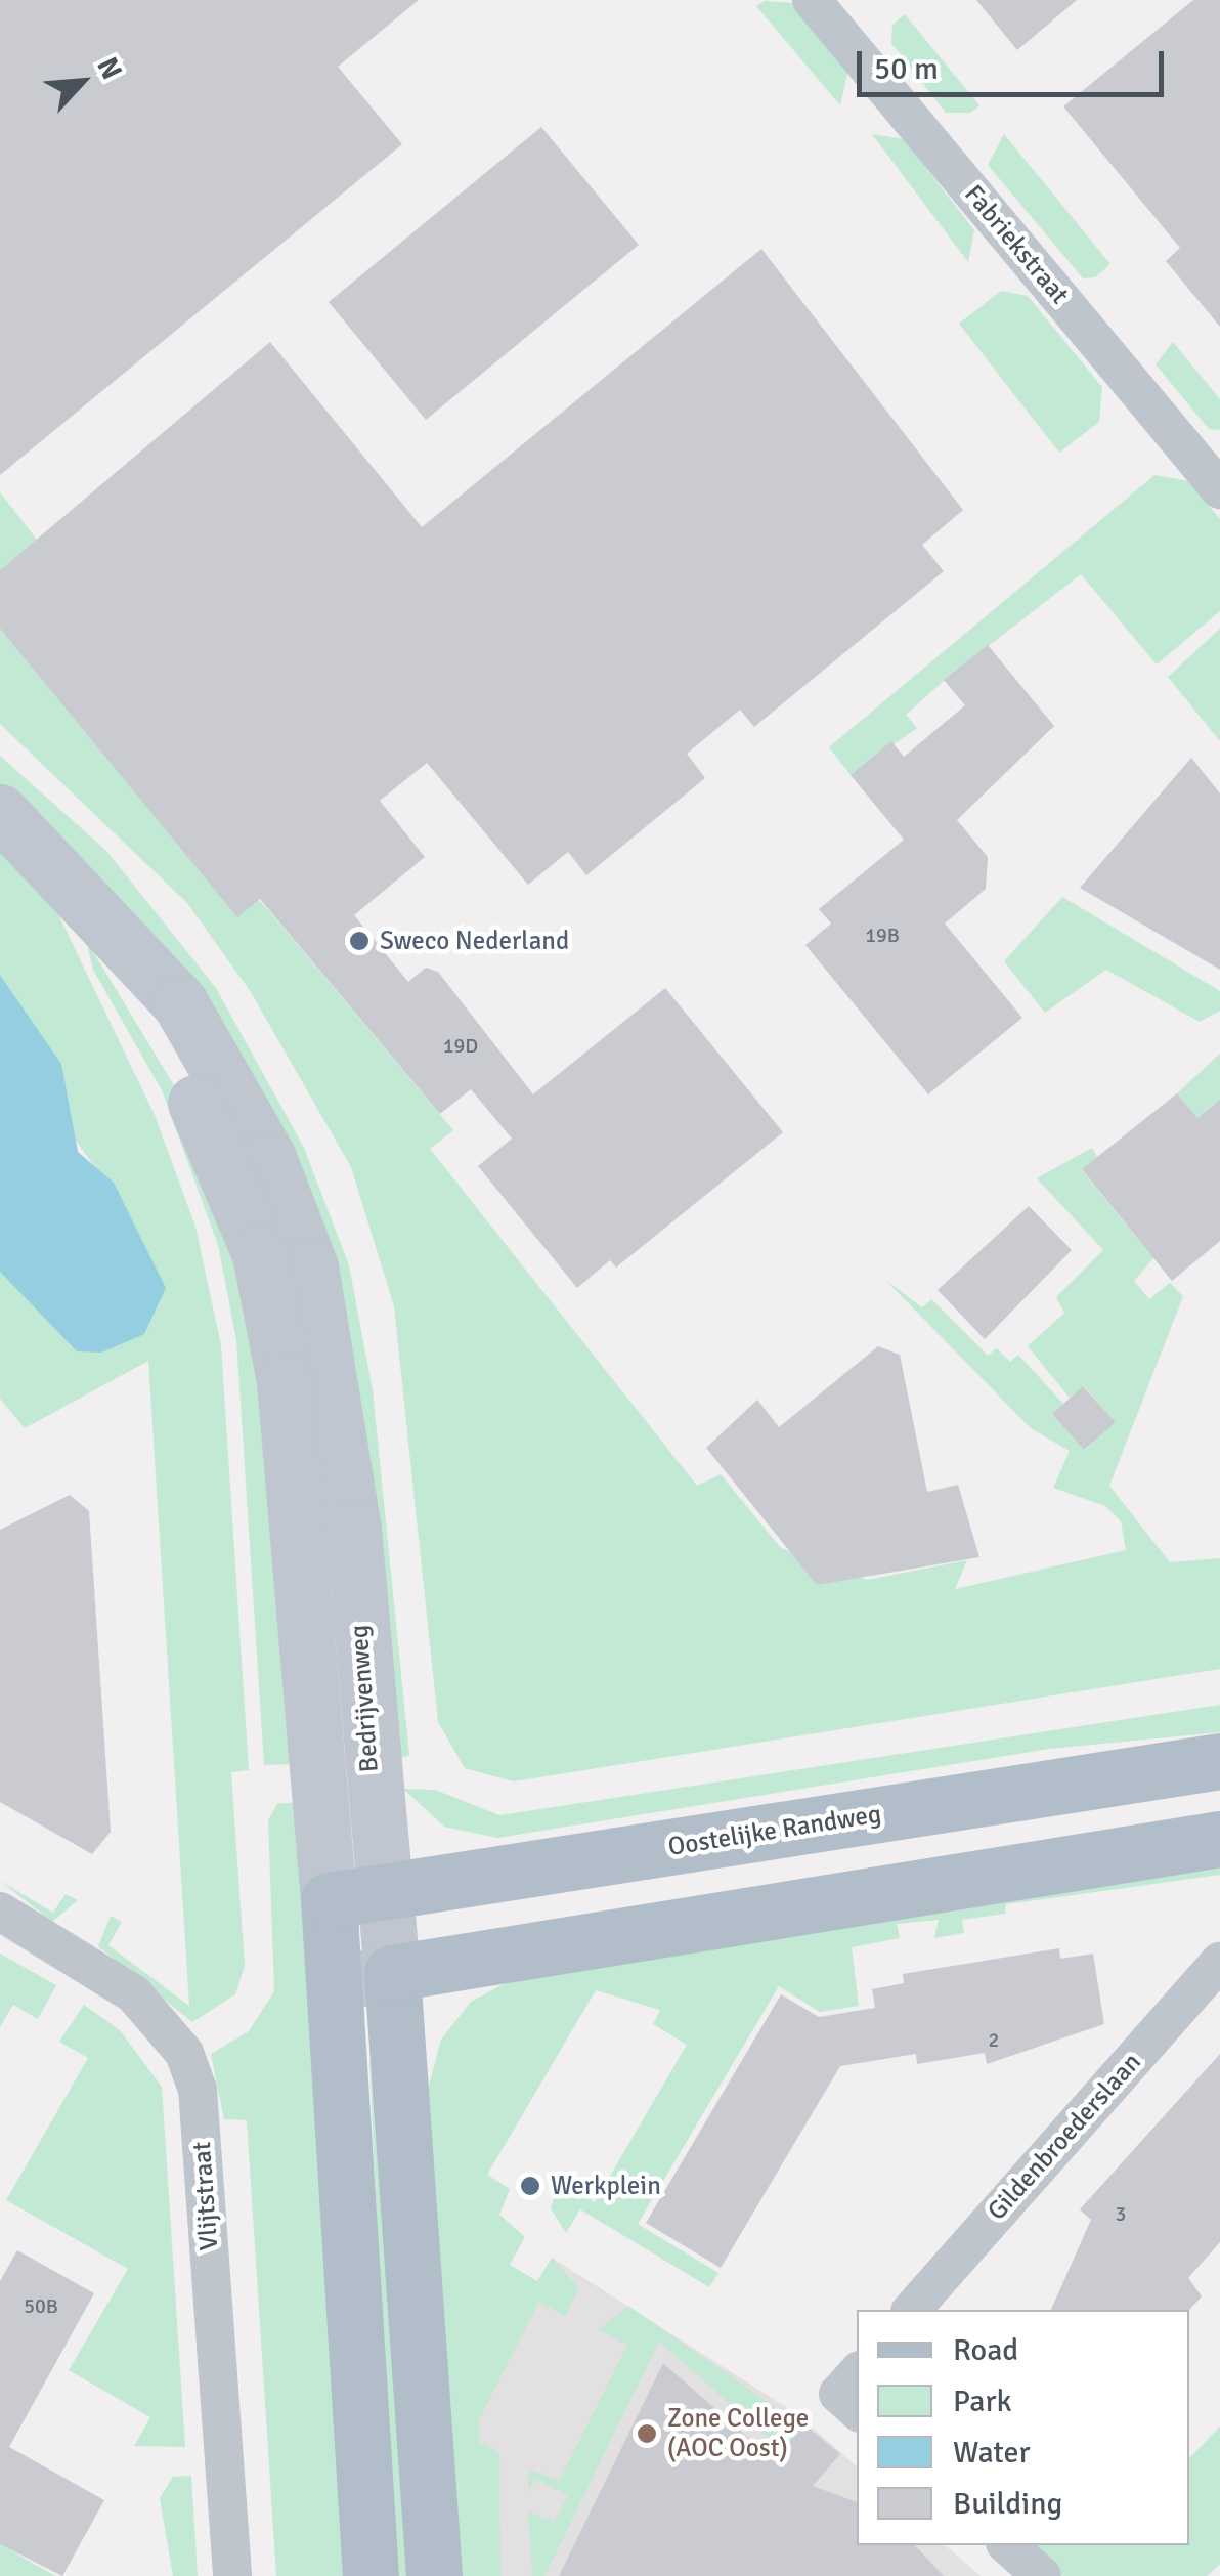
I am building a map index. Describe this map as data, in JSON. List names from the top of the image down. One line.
{"streets":{"main road":["Bedrijvenweg","Oostelijke Randweg"],"street":["Fabriekstraat","Gildenbroederslaan","Vlijtstraat"]},"crossings":[["Bedrijvenweg","Oostelijke Randweg"]],"places":["Sweco Nederland","Werkplein","Zone College (AOC Oost)"],"house_numbers":["19B","19D","2","3","50B"],"legend":["Road","Park","Water","Building"],"scale_bar":"50 m","north":"top right"}
